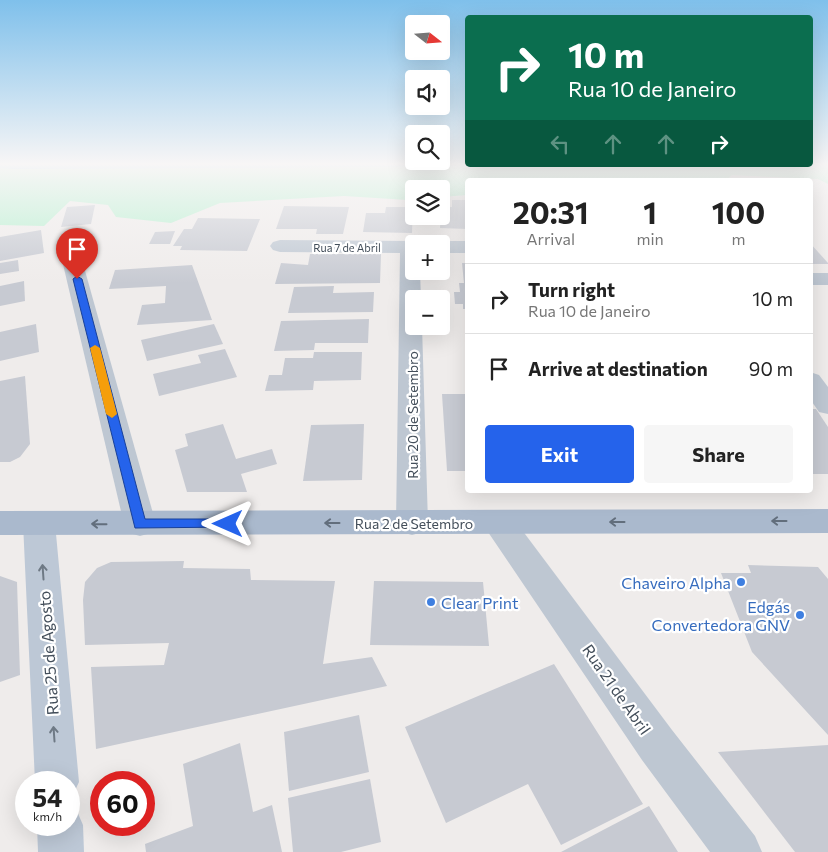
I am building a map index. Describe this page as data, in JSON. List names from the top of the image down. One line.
{"streets":{"main road":["Rua 2 de Setembro"],"street":["Rua 7 de Abril","Rua 20 de Setembro","Rua 25 de Agosto","Rua 21 de Abril"]},"crossings":[["Rua 20 de Setembro","Rua 2 de Setembro"],["Rua 2 de Setembro","Rua 25 de Agosto"],["Rua 2 de Setembro","Rua 21 de Abril"]],"one_way":["Rua 2 de Setembro","Rua 25 de Agosto"],"places":["Chaveiro Alpha","Clear Print","Edgás Convertedora GNV"],"north":"right","page":{"map_buttons":["+","−"],"turn":["10 m","Rua 10 de Janeiro"],"eta":["20:31","Arrival","1","min","100","m"],"list":[{"name":"Turn right","note":"Rua 10 de Janeiro","value":"10 m"},{"name":"Arrive at destination","value":"90 m"}],"buttons":["Exit","Share"],"speed":"54 km/h","limit":"60"}}
